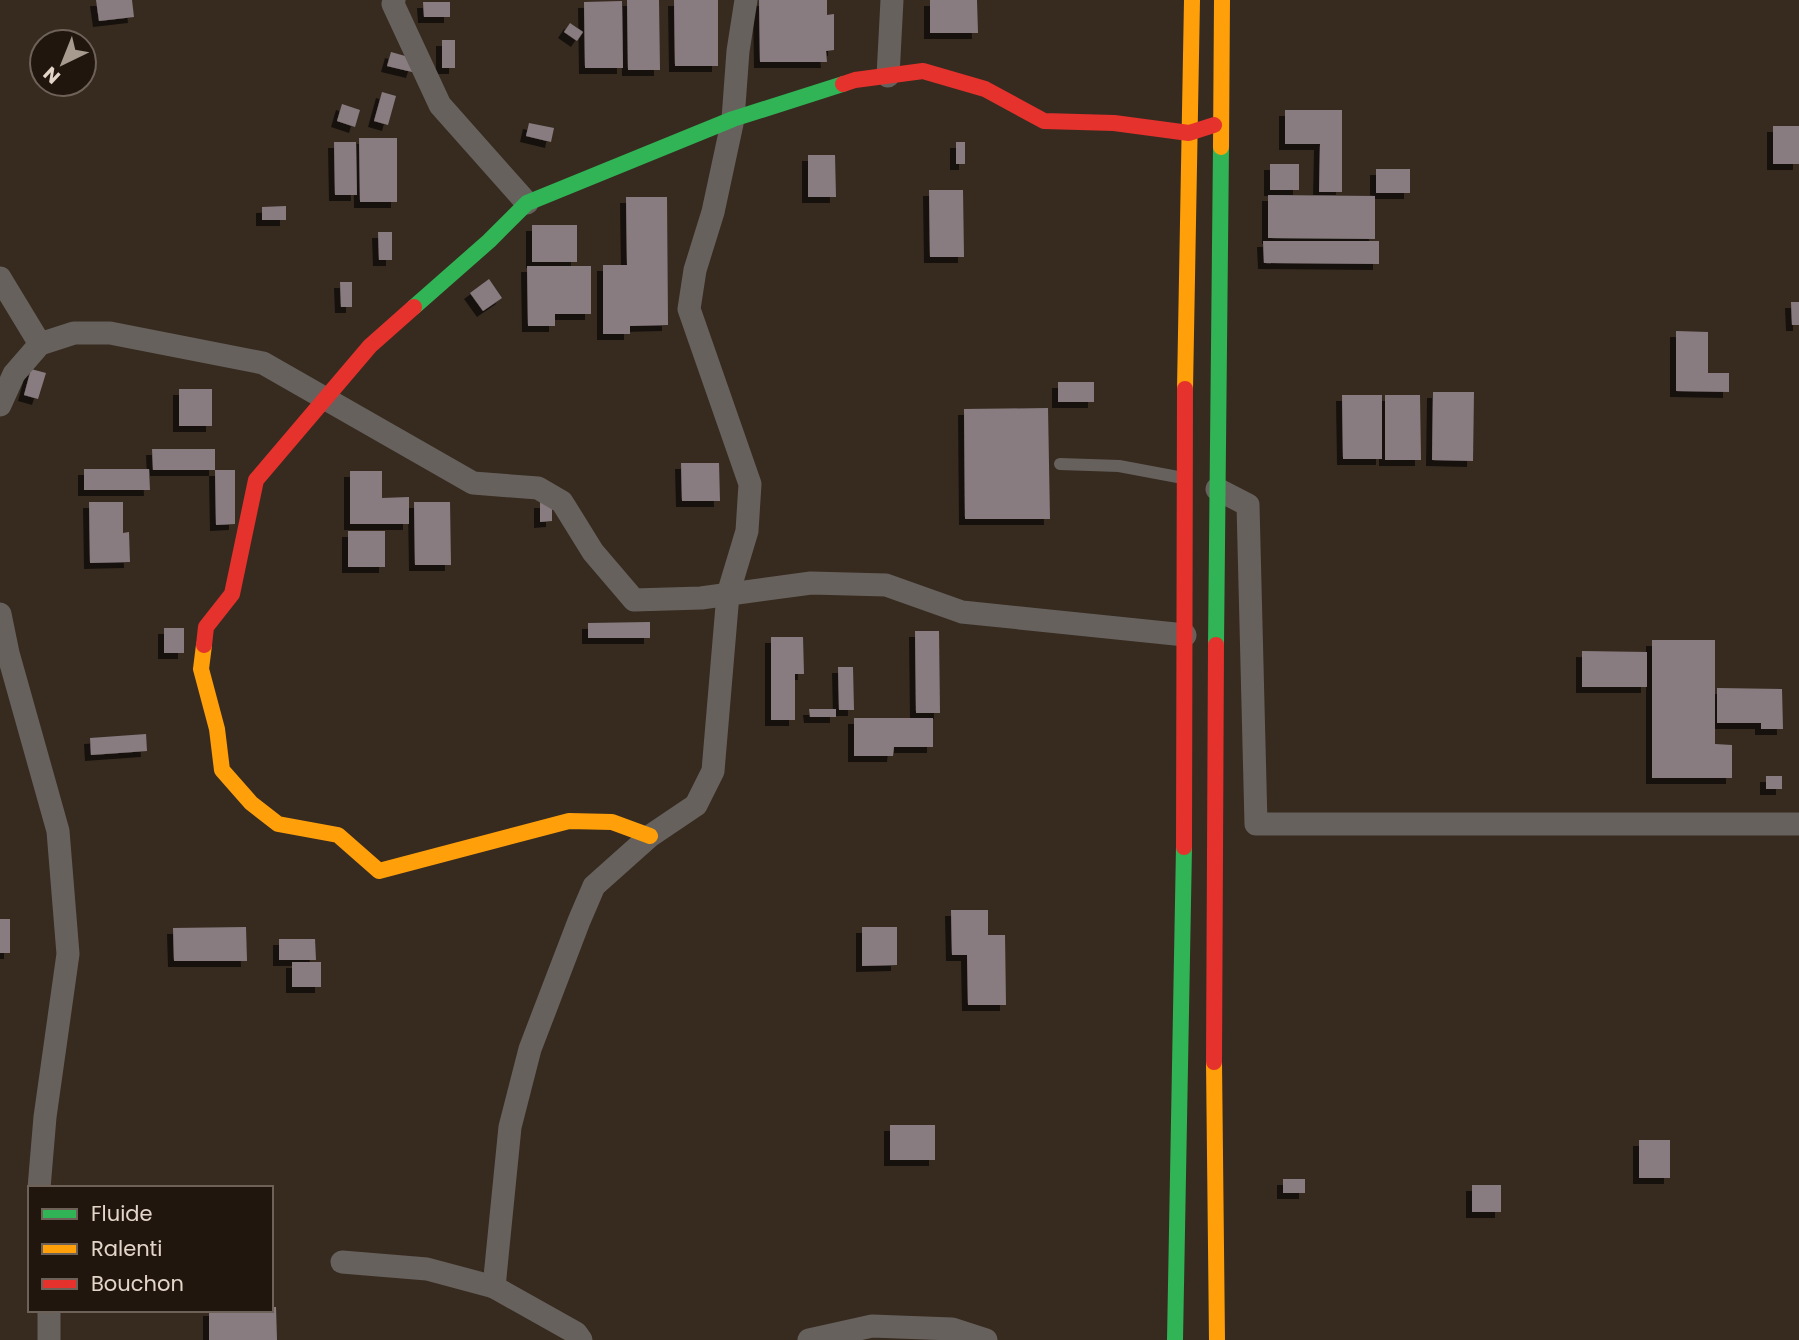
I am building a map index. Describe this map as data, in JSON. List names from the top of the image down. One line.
{"legend":["Fluide","Ralenti","Bouchon"],"north":"bottom left"}
